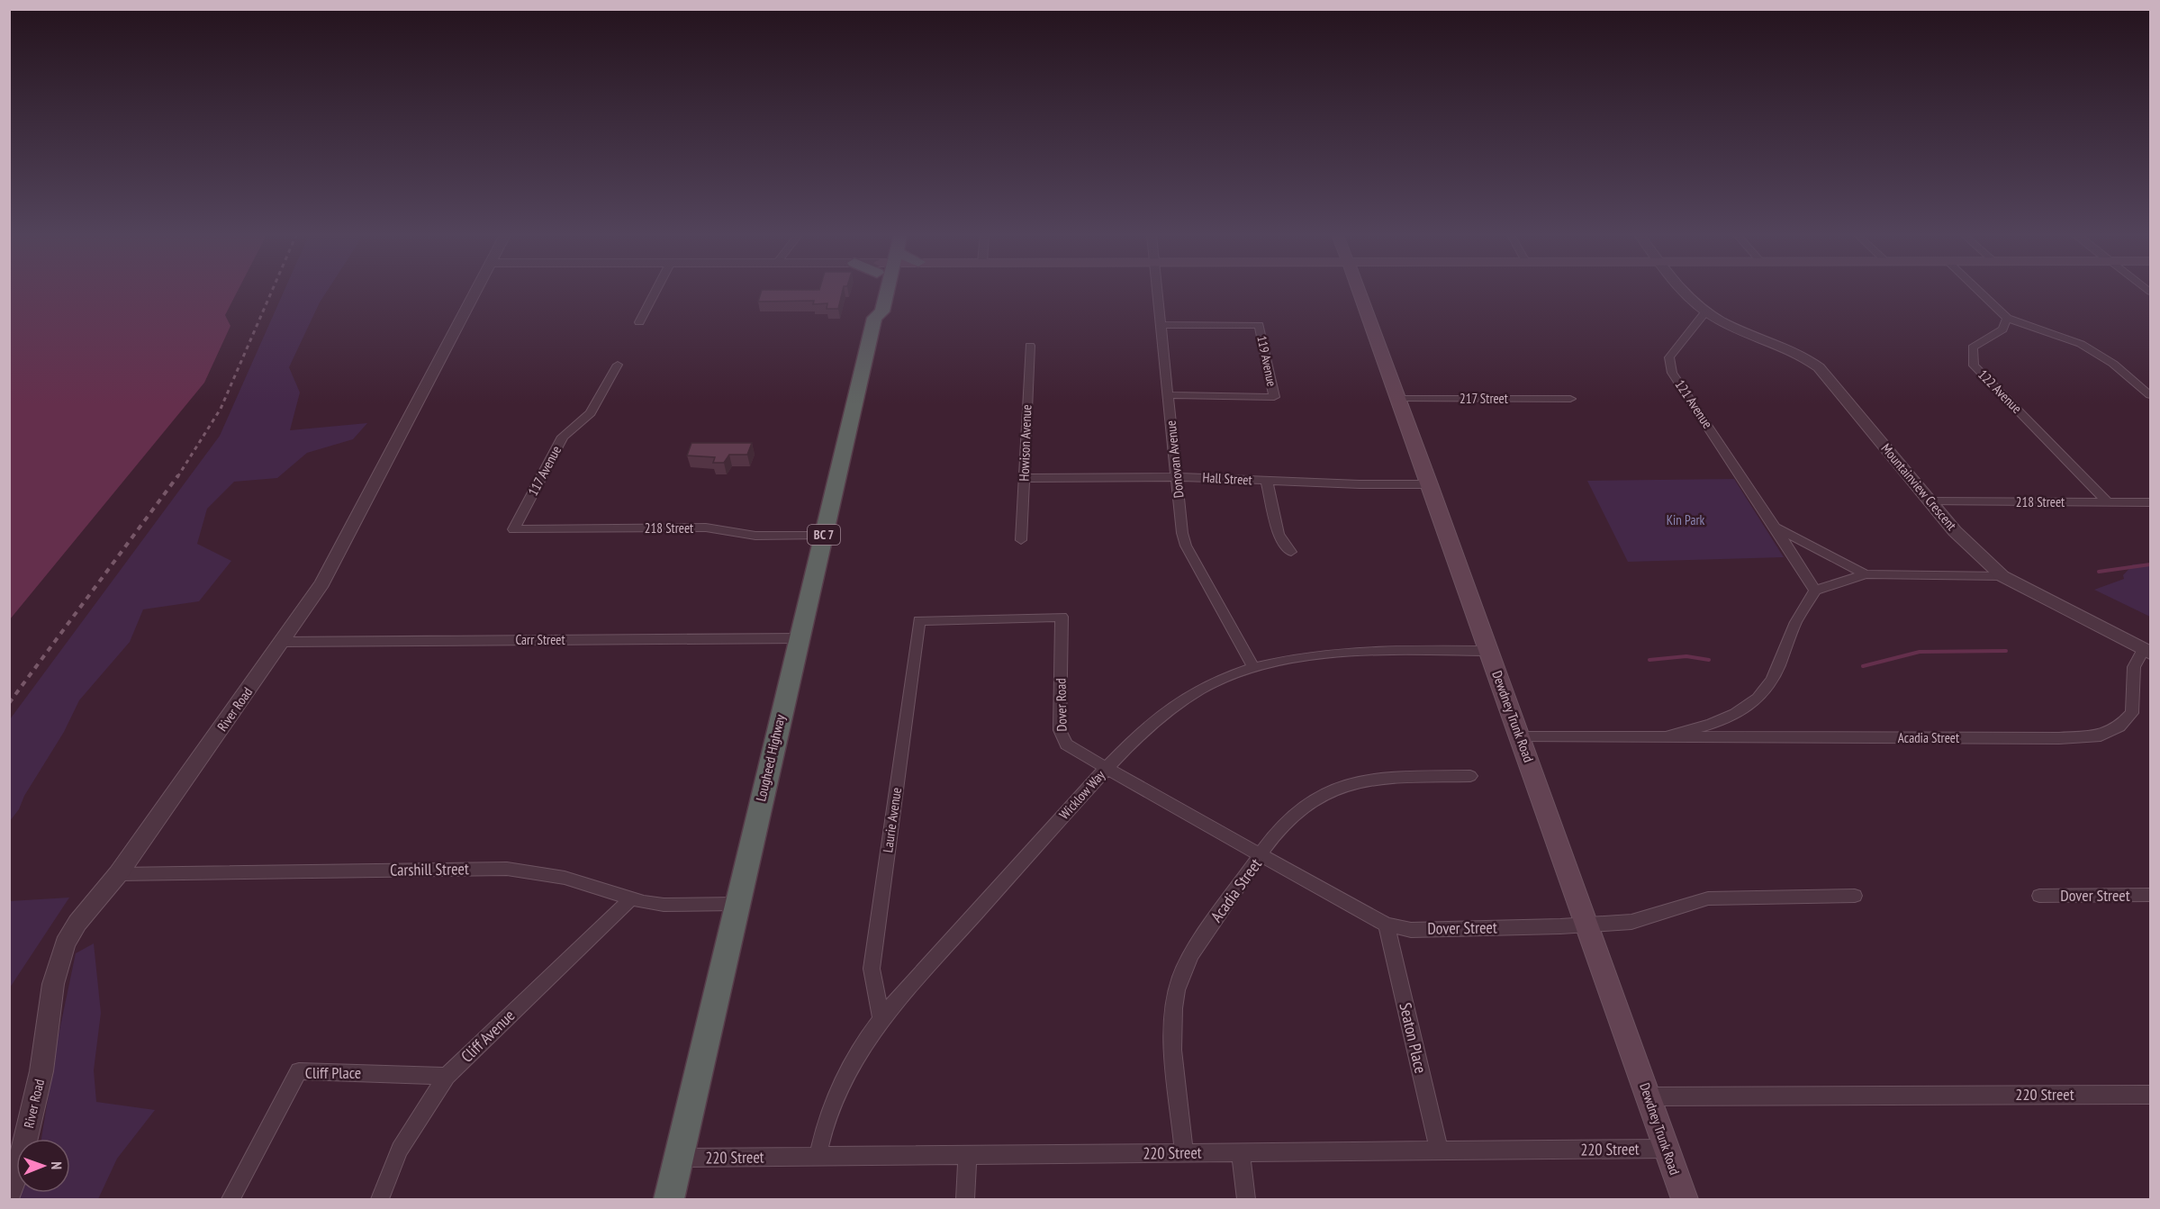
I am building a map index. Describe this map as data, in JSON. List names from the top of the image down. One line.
{"streets":{"highway":["BC 7","Lougheed Highway"],"main road":["Dewdney Trunk Road"],"street":["119 Avenue","122 Avenue","217 Street","121 Avenue","Howison Avenue","Donovan Avenue","117 Avenue","Hall Street","Mountainview Crescent","218 Street","Carr Street","Dover Road","River Road","Acadia Street","Wicklow Way","Laurie Avenue","Carshill Street","Dover Street","Cliff Avenue","Seaton Place","Cliff Place","220 Street"]},"crossings":[["119 Avenue","Donovan Avenue"],["122 Avenue","218 Street"],["217 Street","Dewdney Trunk Road"],["121 Avenue","Mountainview Crescent"],["121 Avenue","Acadia Street"],["Howison Avenue","Hall Street"],["Donovan Avenue","Hall Street"],["Donovan Avenue","Wicklow Way"],["117 Avenue","218 Street"],["Hall Street","Dewdney Trunk Road"],["Mountainview Crescent","218 Street"],["Mountainview Crescent","Acadia Street"],["218 Street","Lougheed Highway"],["Carr Street","River Road"],["Carr Street","Lougheed Highway"],["Dover Road","Wicklow Way"],["Dover Road","Laurie Avenue"],["Dover Road","Dover Street"],["River Road","Carshill Street"],["Dewdney Trunk Road","Acadia Street"],["Dewdney Trunk Road","Wicklow Way"],["Dewdney Trunk Road","Dover Street"],["Dewdney Trunk Road","220 Street"],["Acadia Street","Dover Street"],["Acadia Street","220 Street"],["Lougheed Highway","Carshill Street"],["Lougheed Highway","220 Street"],["Wicklow Way","Laurie Avenue"],["Wicklow Way","Dover Street"],["Wicklow Way","220 Street"],["Carshill Street","Cliff Avenue"],["Dover Street","Seaton Place"],["Cliff Avenue","Cliff Place"],["Seaton Place","220 Street"]],"parks":["Kin Park"],"north":"right"}
